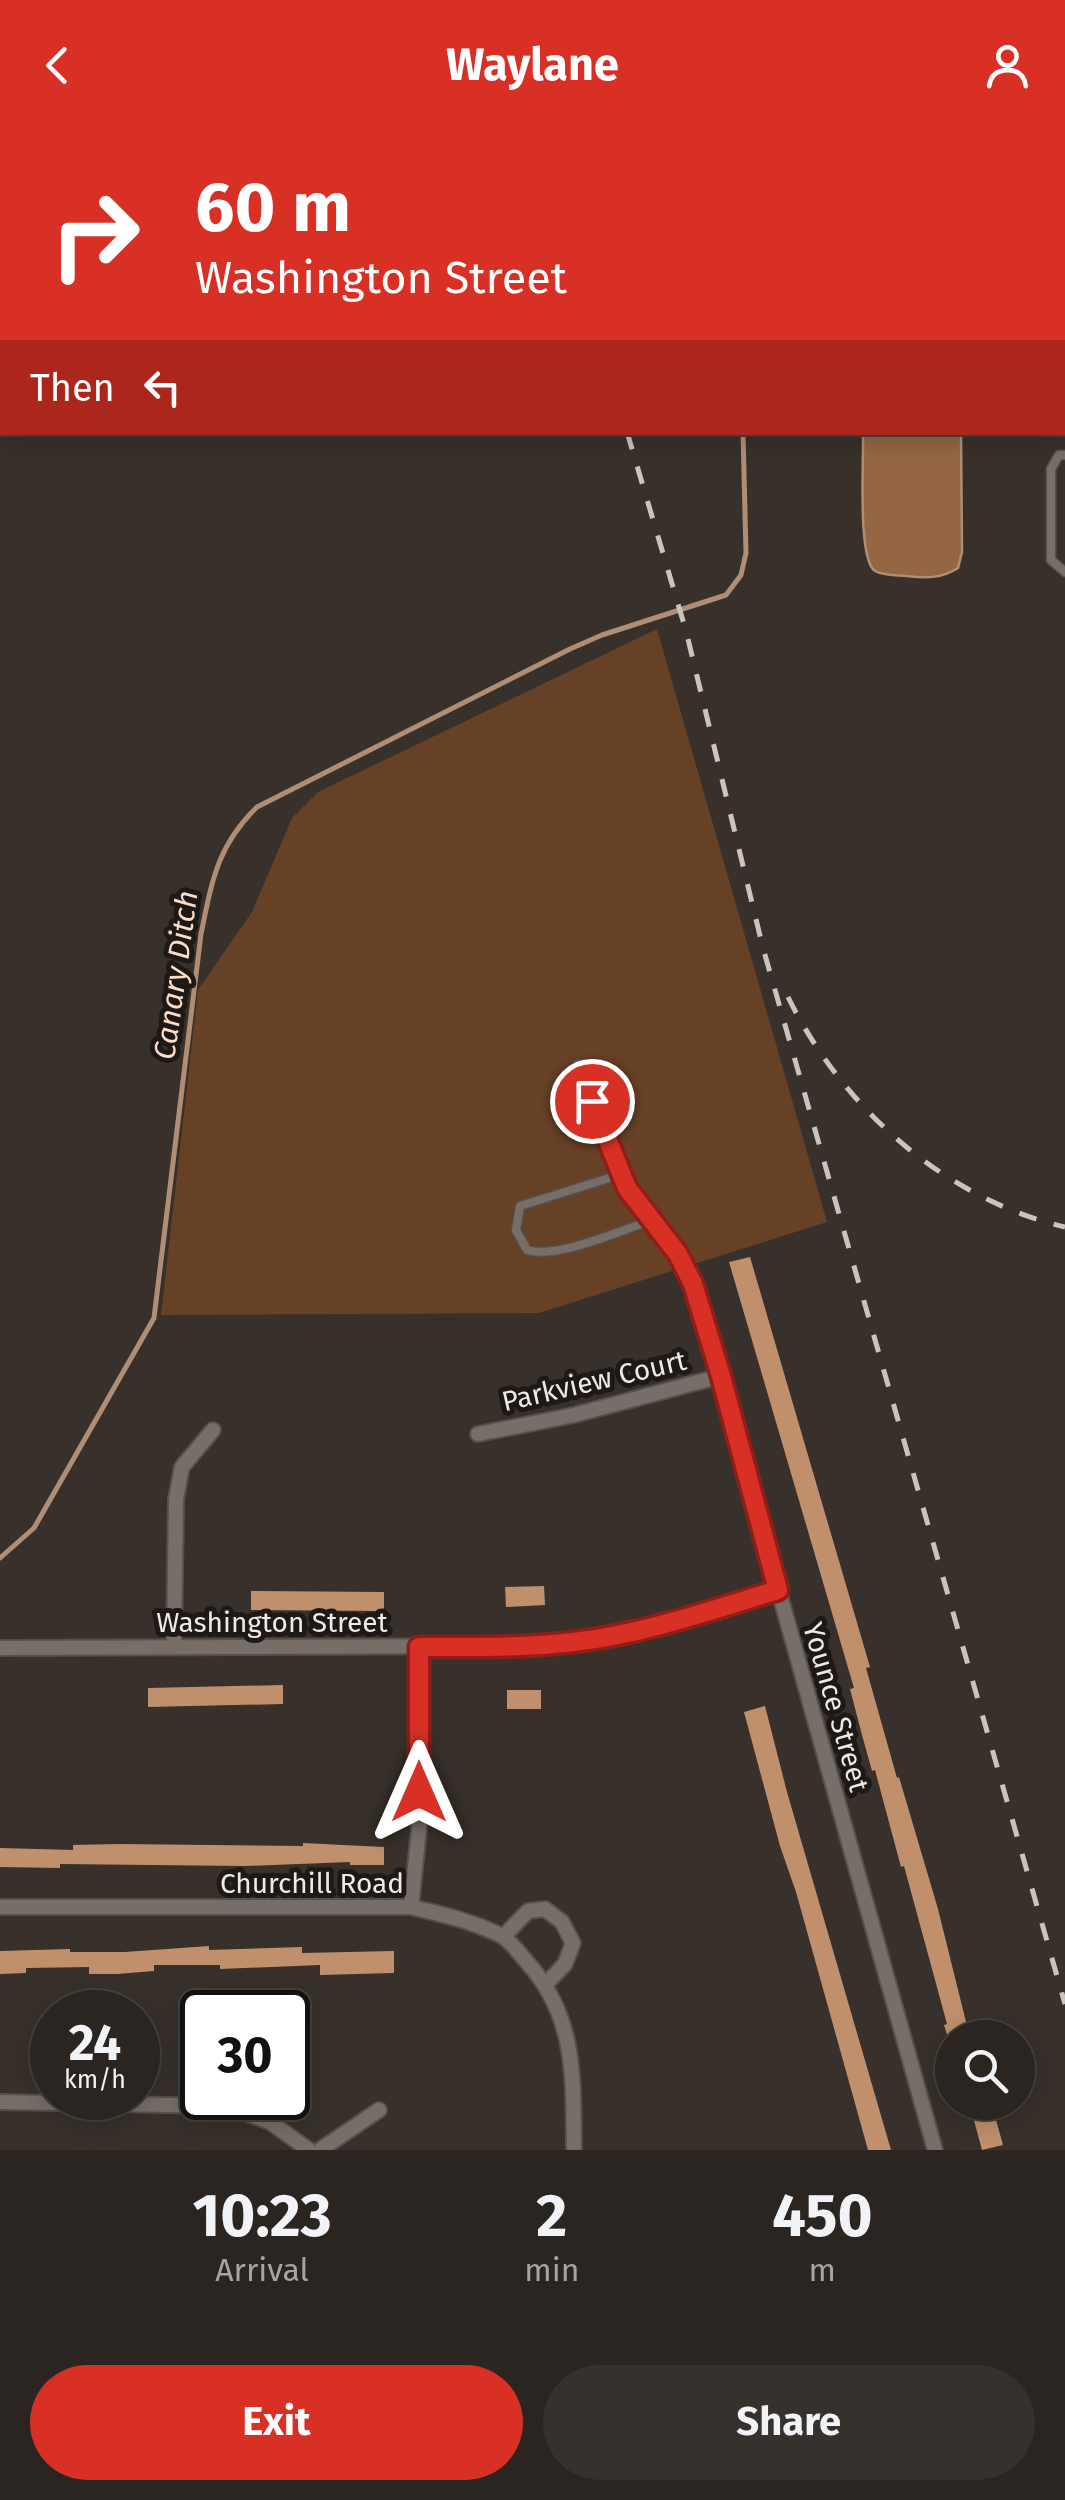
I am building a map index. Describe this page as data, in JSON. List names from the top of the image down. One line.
{"streets":{"street":["Parkview Court","Washington Street","Younce Street","Churchill Road"]},"crossings":[["Parkview Court","Younce Street"],["Washington Street","Younce Street"]],"water":["Canary Ditch"],"page":{"header":"Waylane","turn":["60 m","Washington Street"],"then":"Then","speed":"24 km/h","limit":"30","eta":["10:23","Arrival","2","min","450","m"],"buttons":["Exit","Share"]}}
